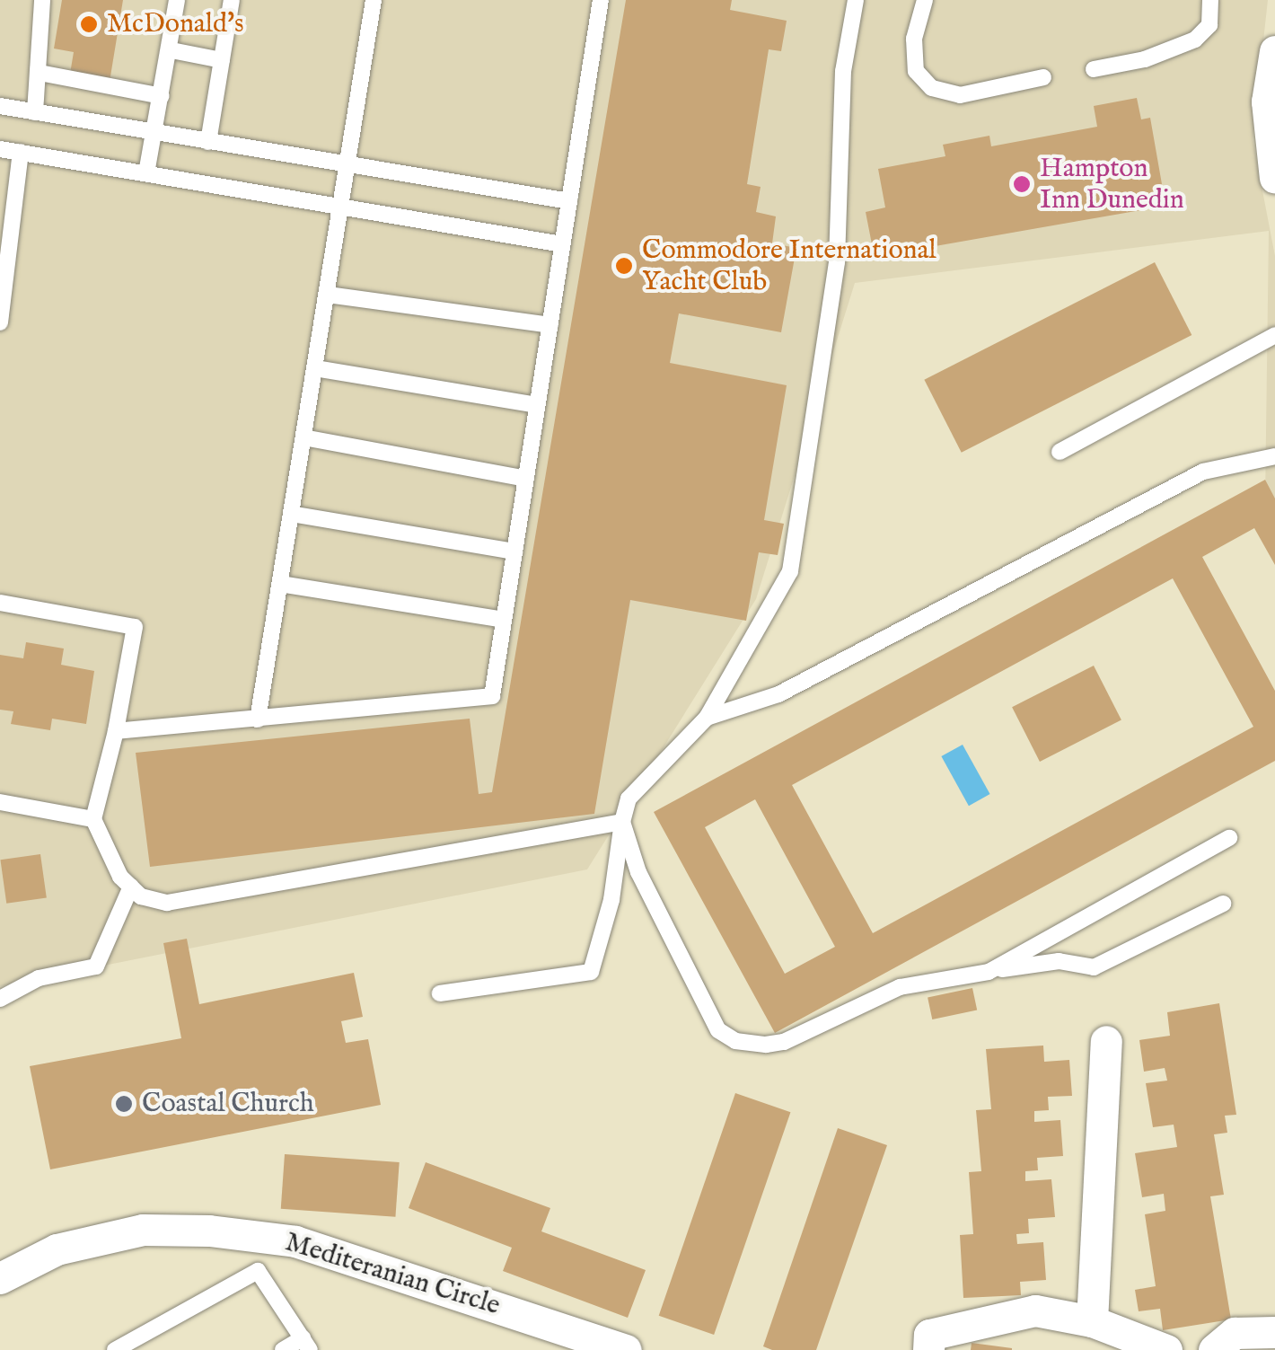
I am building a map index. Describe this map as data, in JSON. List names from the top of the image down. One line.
{"streets":{"street":["Mediteranian Circle"]},"places":["McDonald's","Hampton Inn Dunedin","Commodore International Yacht Club","Coastal Church"]}
